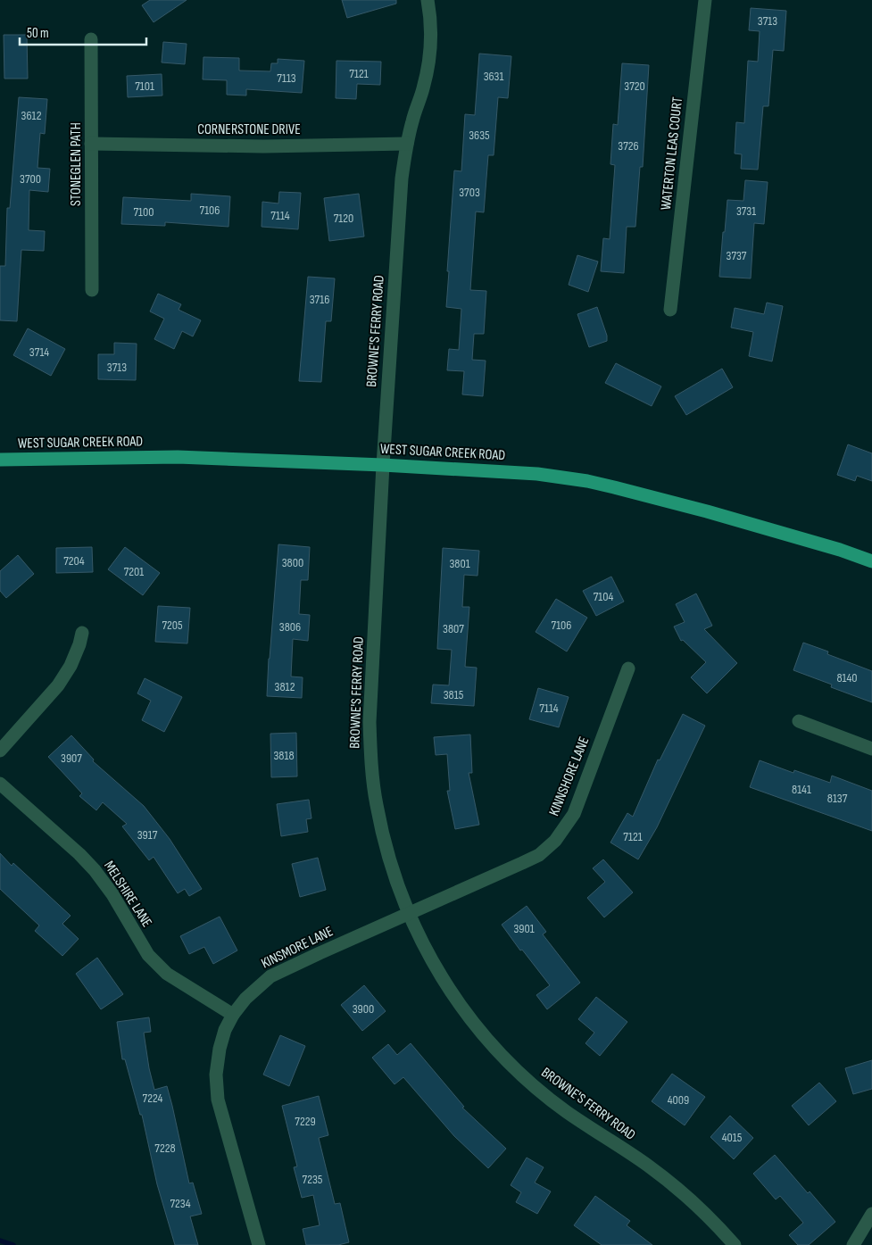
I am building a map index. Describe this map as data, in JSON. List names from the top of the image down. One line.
{"streets":{"main road":["WEST SUGAR CREEK ROAD"],"street":["CORNERSTONE DRIVE","WATERTON LEAS COURT","STONEGLEN PATH","BROWNE'S FERRY ROAD","KINNSHORE LANE","MELSHIRE LANE","KINSMORE LANE"]},"crossings":[["CORNERSTONE DRIVE","STONEGLEN PATH"],["CORNERSTONE DRIVE","BROWNE'S FERRY ROAD"],["BROWNE'S FERRY ROAD","WEST SUGAR CREEK ROAD"],["BROWNE'S FERRY ROAD","KINNSHORE LANE"],["BROWNE'S FERRY ROAD","KINSMORE LANE"],["KINNSHORE LANE","KINSMORE LANE"],["MELSHIRE LANE","KINSMORE LANE"]],"house_numbers":["3713","7121","3631","7113","7101","3720","3612","3635","3726","3700","3703","7106","3731","7100","7114","7120","3737","3716","3714","3713","7204","3800","3801","7201","7104","7205","7106","3806","3807","8140","3812","3815","7114","3818","3907","8141","8137","3917","7121","3901","3900","7224","4009","7229","4015","7228","7235","7234"],"scale_bar":"50 m"}
